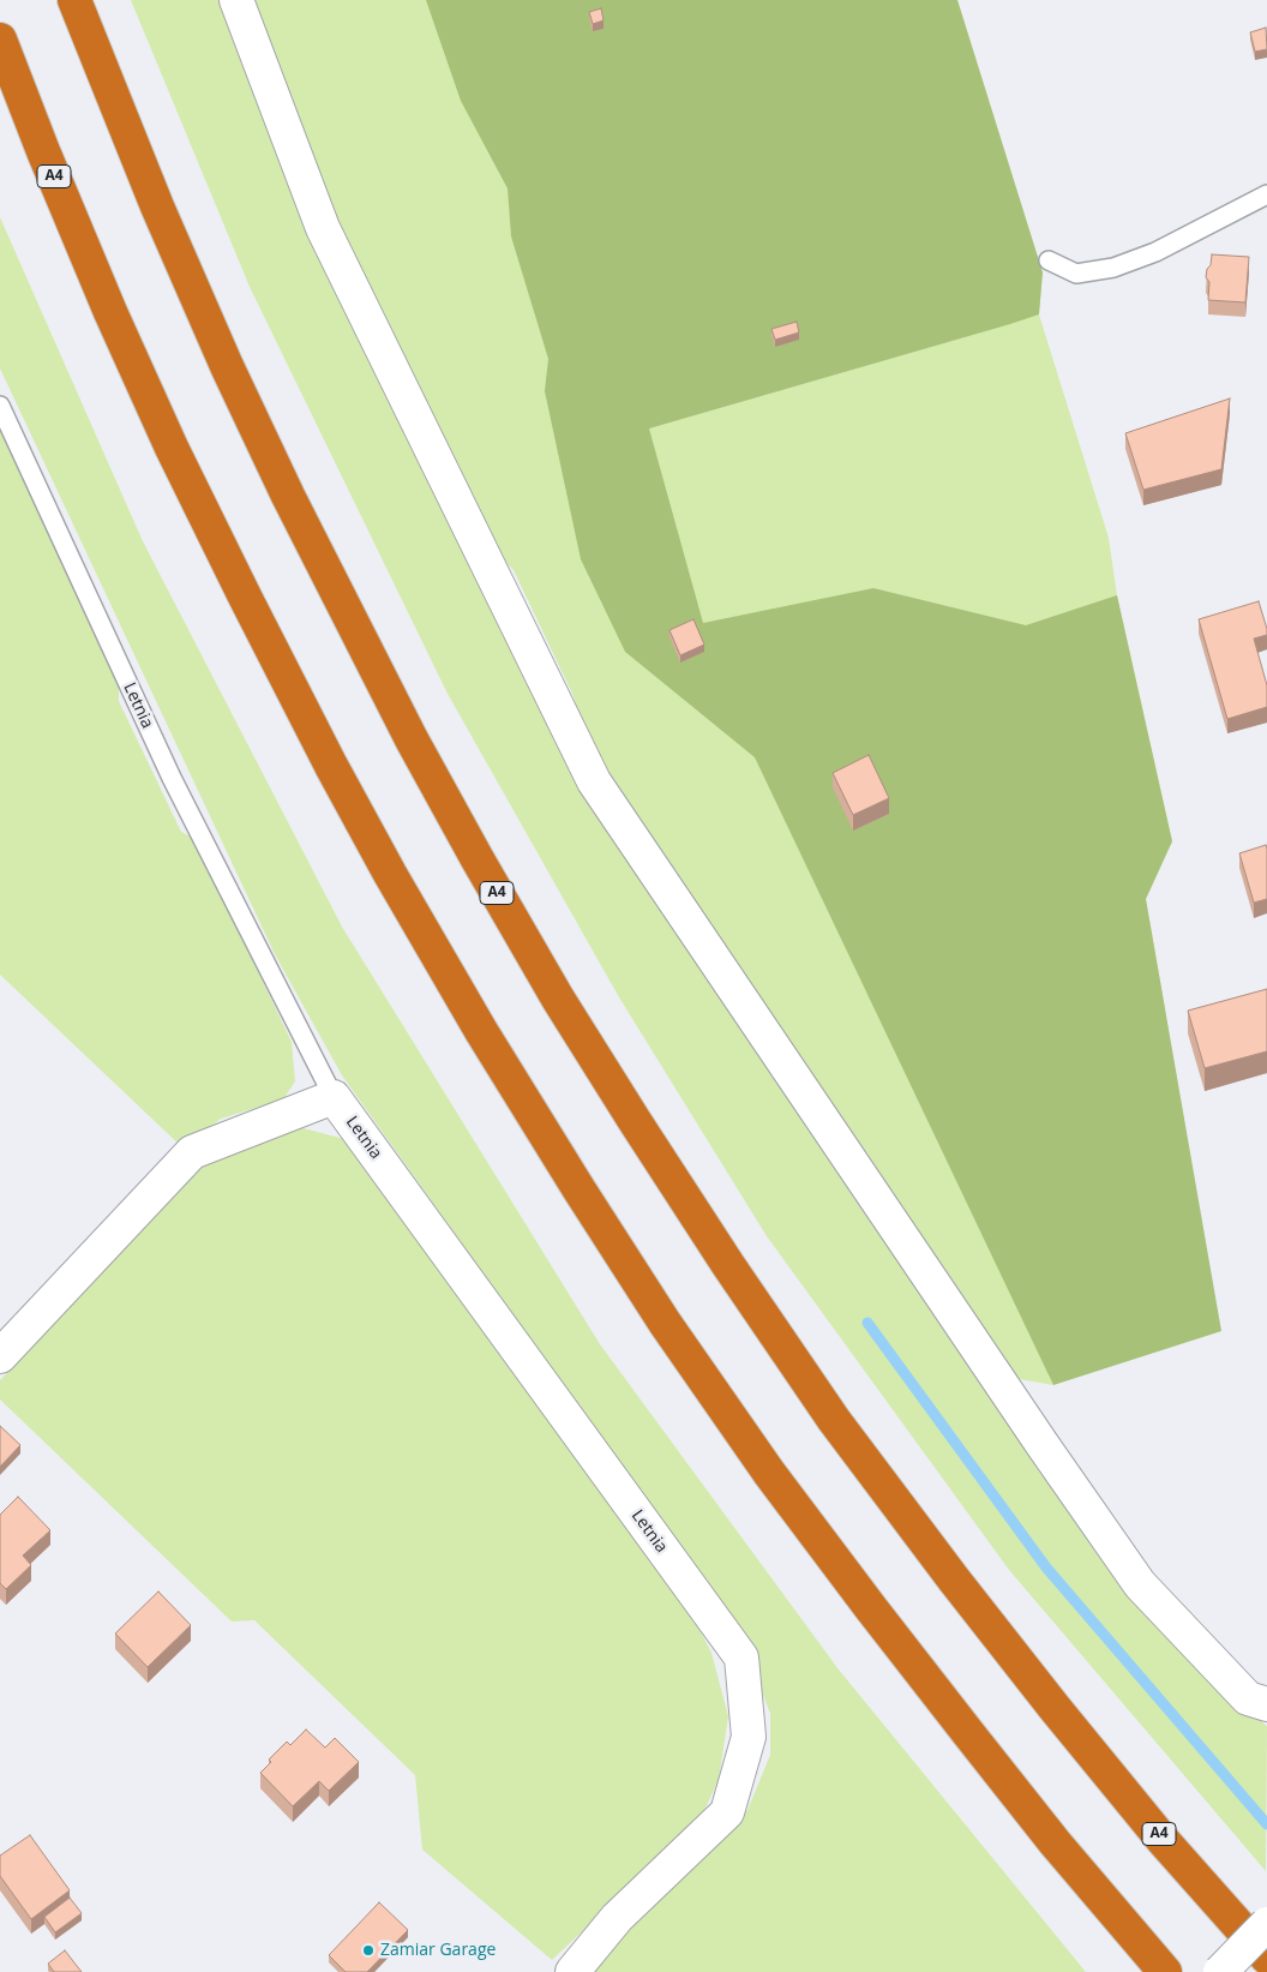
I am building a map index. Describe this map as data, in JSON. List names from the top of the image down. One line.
{"streets":{"highway":["A4"],"street":["Letnia"]},"places":["Zamiar Garage"]}
